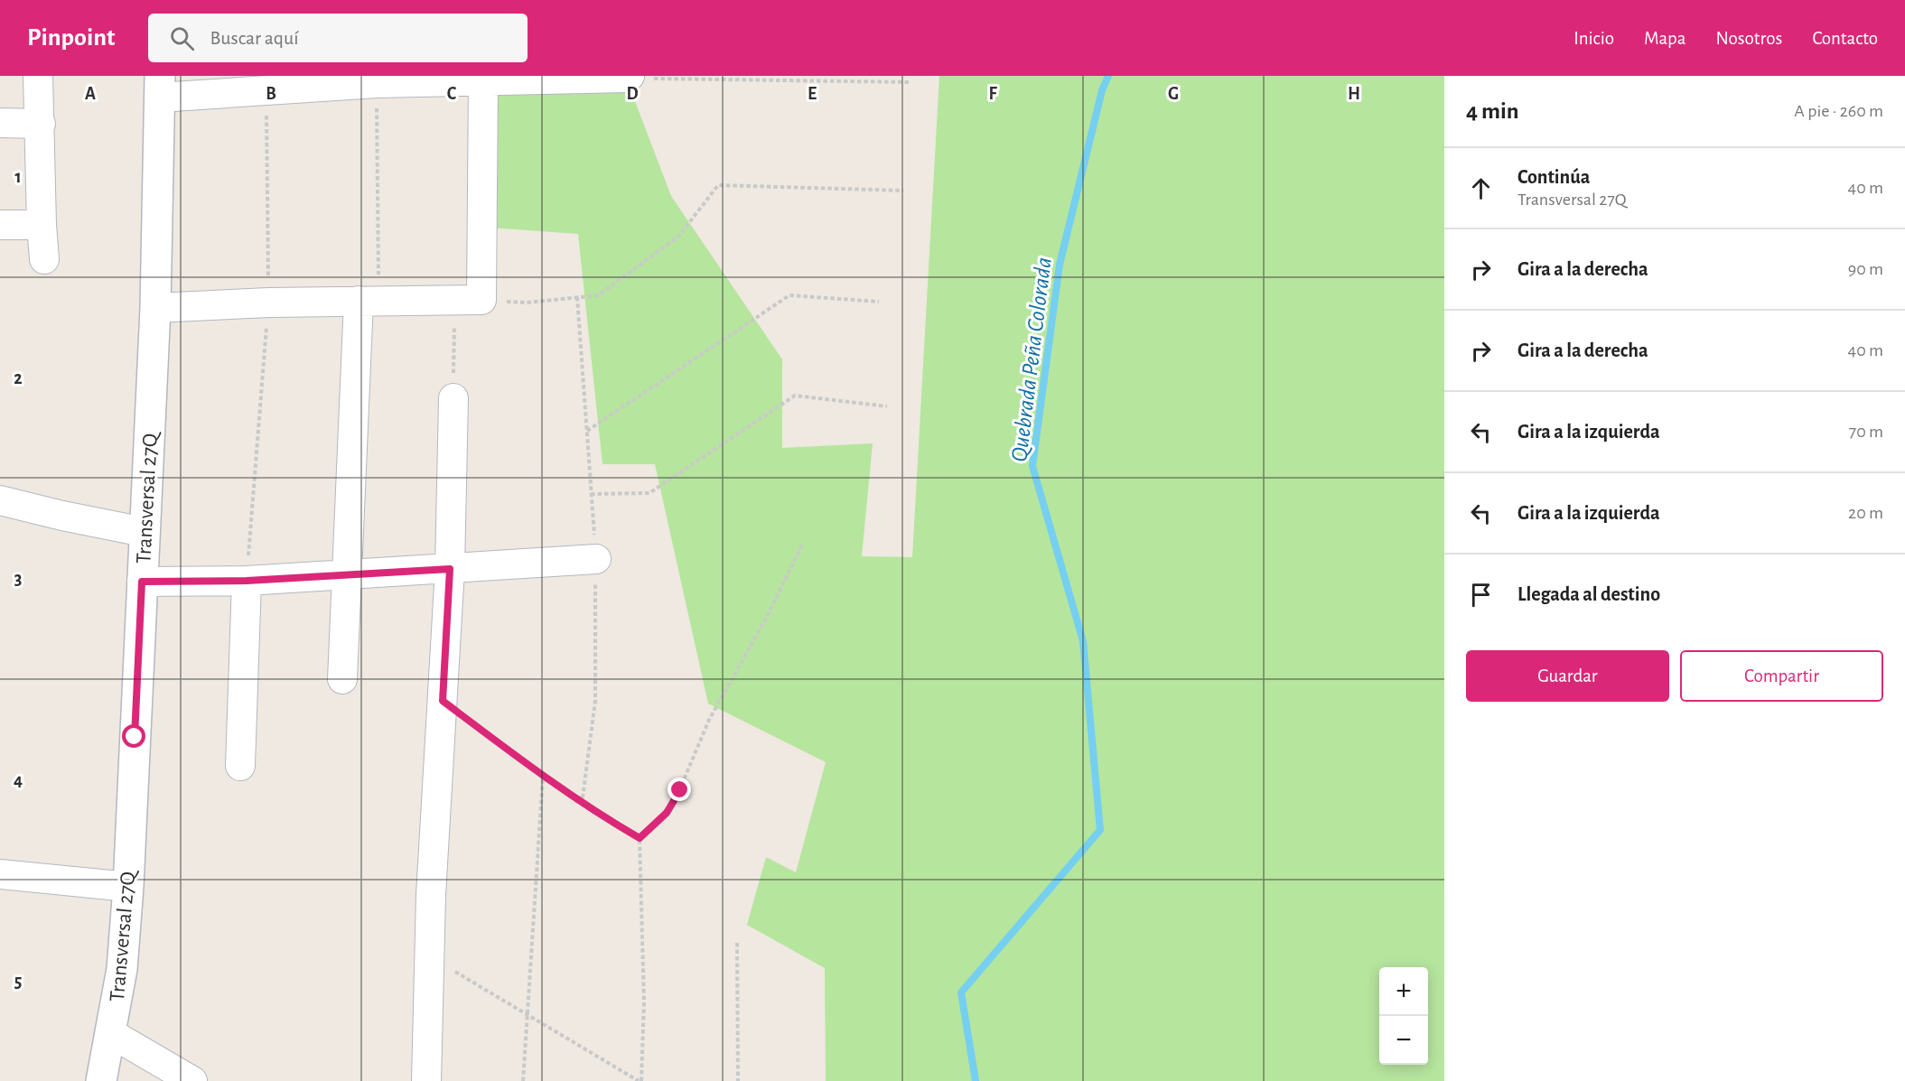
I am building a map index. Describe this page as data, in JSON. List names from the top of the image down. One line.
{"streets":{"street":["Transversal 27Q"]},"water":["Quebrada Peña Colorada"],"page":{"header":"Pinpoint","search":"Buscar aquí","nav":["Inicio","Mapa","Nosotros","Contacto"],"heading":["4 min","A pie · 260 m"],"list":[["Continúa","Transversal 27Q","40 m"],["Gira a la derecha","90 m"],["Gira a la derecha","40 m"],["Gira a la izquierda","70 m"],["Gira a la izquierda","20 m"],"Llegada al destino"],"buttons":["Guardar","Compartir"],"map_buttons":["+","−"]},"grid":{"columns":["A","B","C","D","E","F","G","H"],"rows":["1","2","3","4","5"]}}
